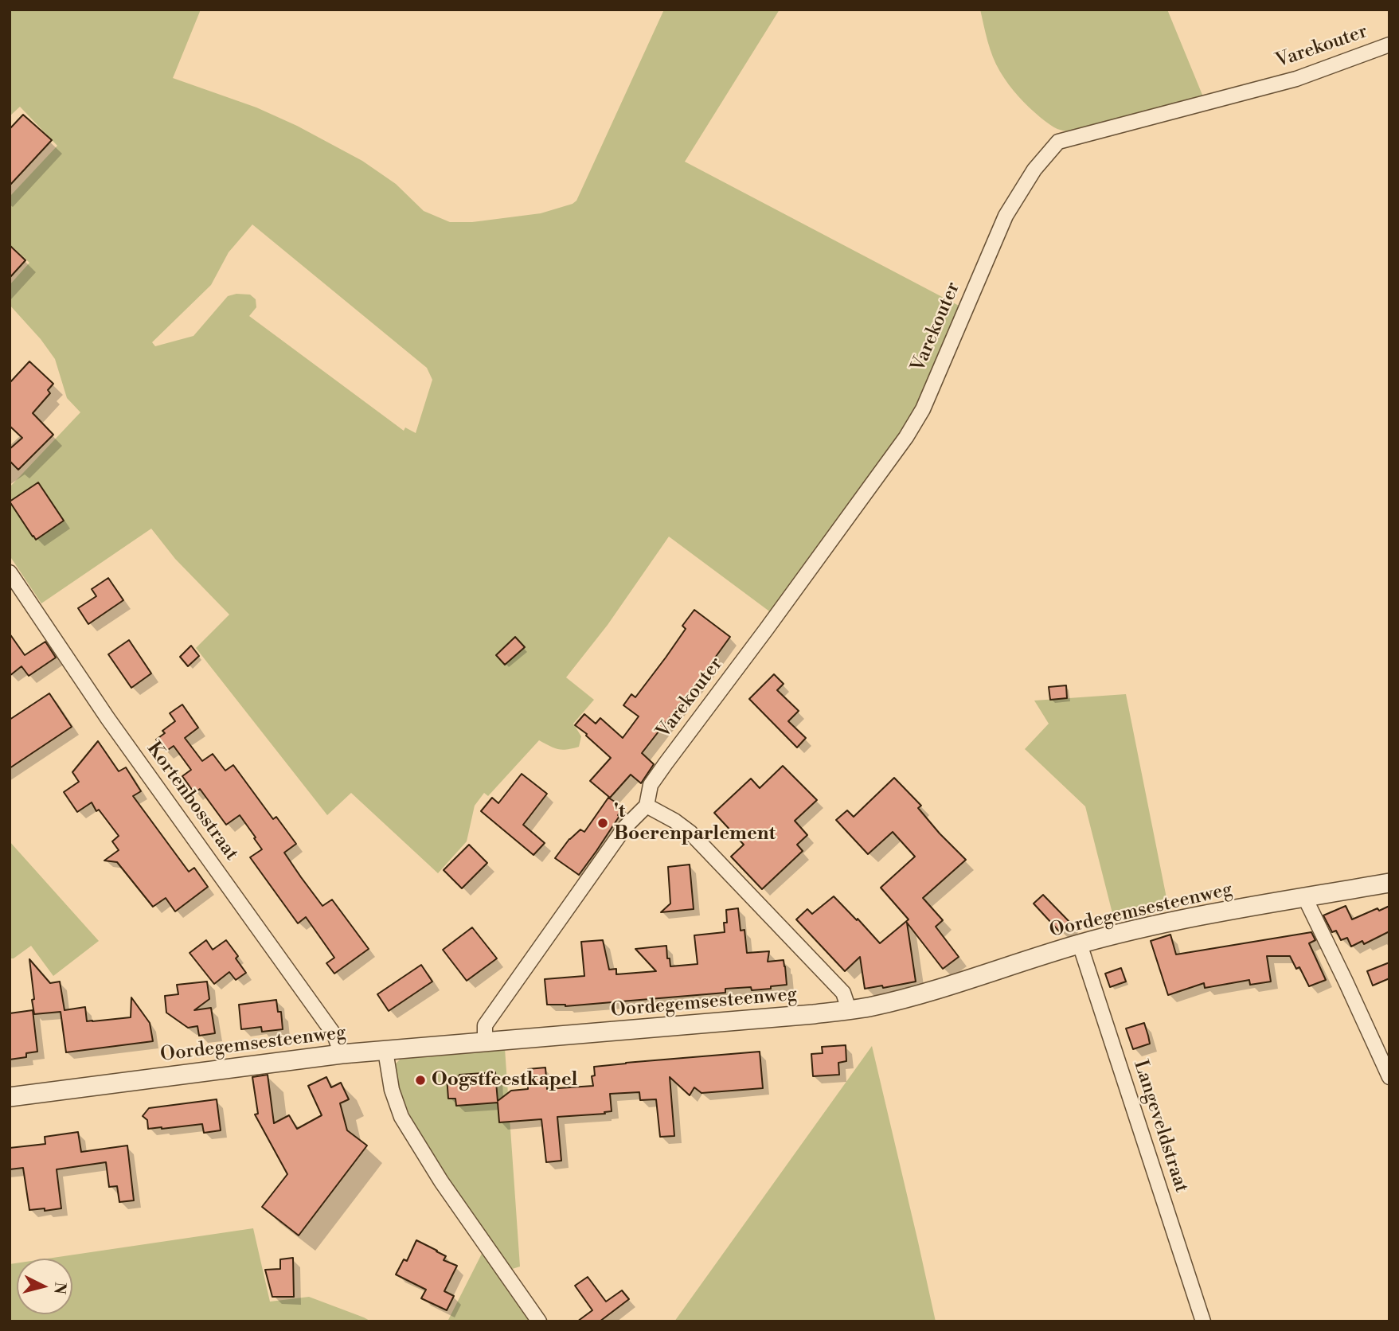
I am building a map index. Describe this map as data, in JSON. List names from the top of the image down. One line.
{"streets":{"street":["Varekouter","Kortenbosstraat","Oordegemsesteenweg","Langeveldstraat"]},"crossings":[["Varekouter","Oordegemsesteenweg"],["Kortenbosstraat","Oordegemsesteenweg"],["Oordegemsesteenweg","Langeveldstraat"]],"places":["'t Boerenparlement","Oogstfeestkapel"],"north":"right"}
